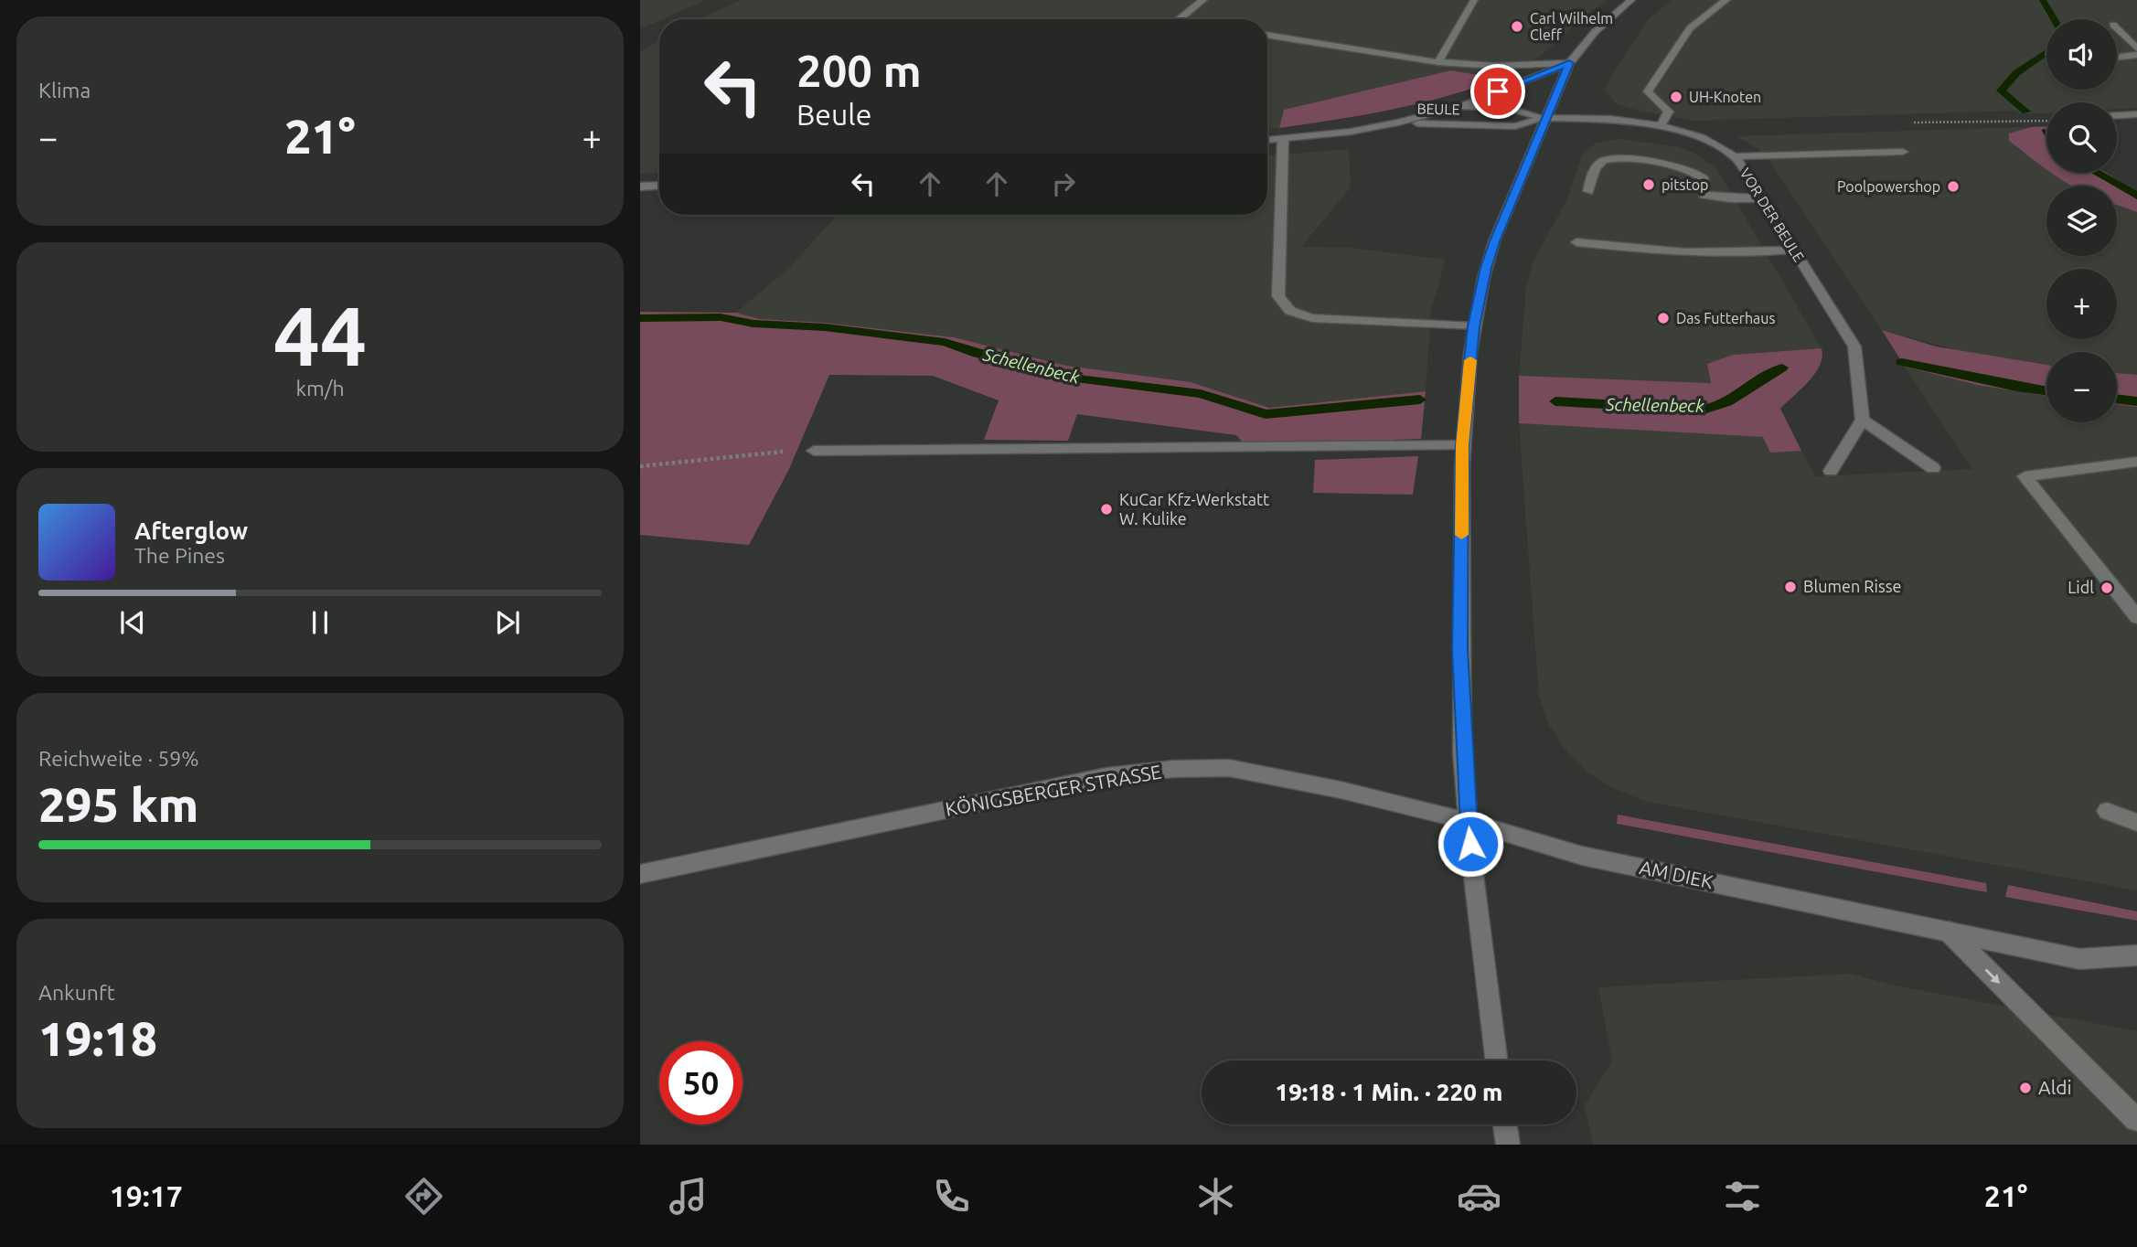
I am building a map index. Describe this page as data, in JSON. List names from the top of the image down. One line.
{"streets":{"street":["BEULE","VOR DER BEULE","KÖNIGSBERGER STRASSE","AM DIEK"]},"crossings":[["BEULE","VOR DER BEULE"],["KÖNIGSBERGER STRASSE","AM DIEK"]],"water":["Schellenbeck"],"places":["Carl Wilhelm Cleff","UH-Knoten","pitstop","Poolpowershop","Das Futterhaus","KuCar Kfz-Werkstatt W. Kulike","Blumen Risse","Lidl","Aldi"],"page":{"tile":["Klima",["44","km/h"],["Reichweite · 59%","295 km"],["Ankunft","19:18"]],"map_buttons":["+","−"],"turn":["200 m","Beule"],"heat":["−","21°","+"],"song":["Afterglow","The Pines"],"limit":"50","trip":"19:18 · 1 Min. · 220 m","tabs":["19:17","21°"]}}
